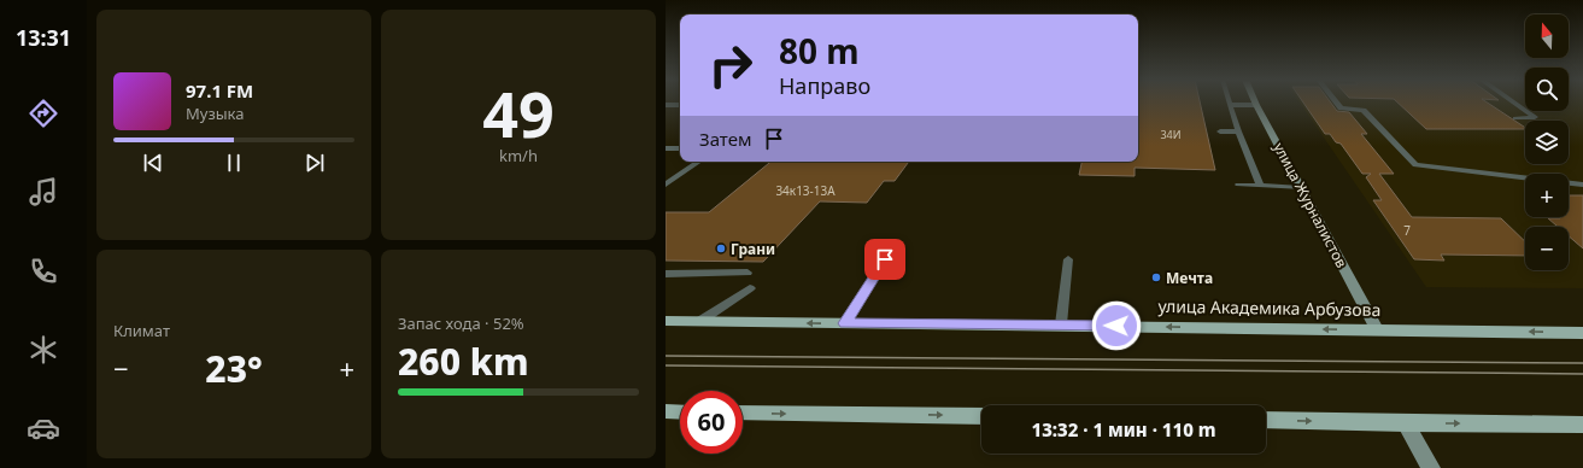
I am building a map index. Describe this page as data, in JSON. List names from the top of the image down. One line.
{"streets":{"main road":["улица Академика Арбузова"],"street":["улица Журналистов"]},"crossings":[["улица Журналистов","улица Академика Арбузова"]],"places":["Грани","Мечта"],"house_numbers":["34И","34к13-13А","7"],"north":"top","page":{"tabs":"13:31","tile":[["49","km/h"],"Климат",["Запас хода · 52%","260 km"]],"map_buttons":["+","−"],"turn":["80 m","Направо"],"song":["97.1 FM","Музыка"],"then":"Затем","heat":["−","23°","+"],"limit":"60","trip":"13:32 · 1 мин · 110 m"}}
